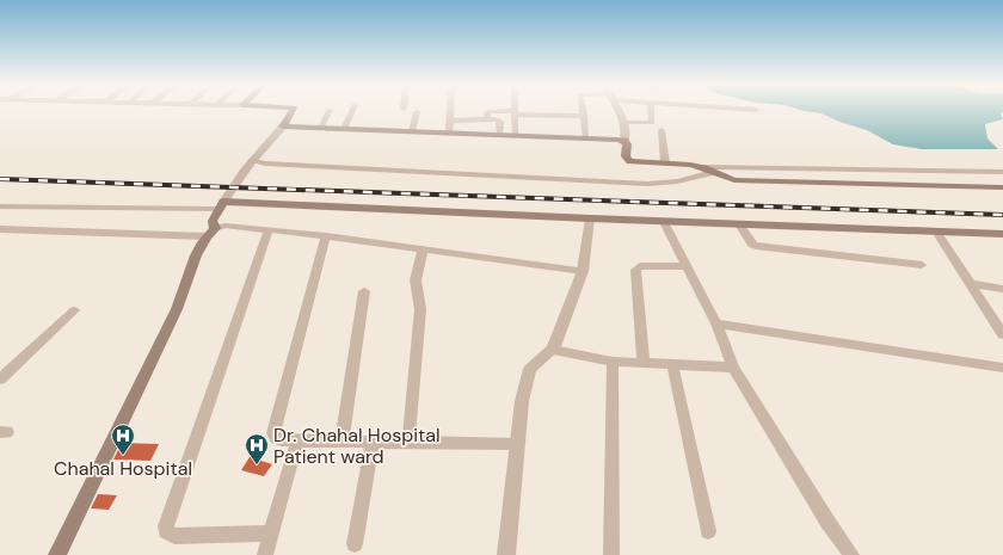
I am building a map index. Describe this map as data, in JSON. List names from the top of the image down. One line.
{"places":{"hospital":["Chahal Hospital","Dr. Chahal Hospital Patient ward"]}}
